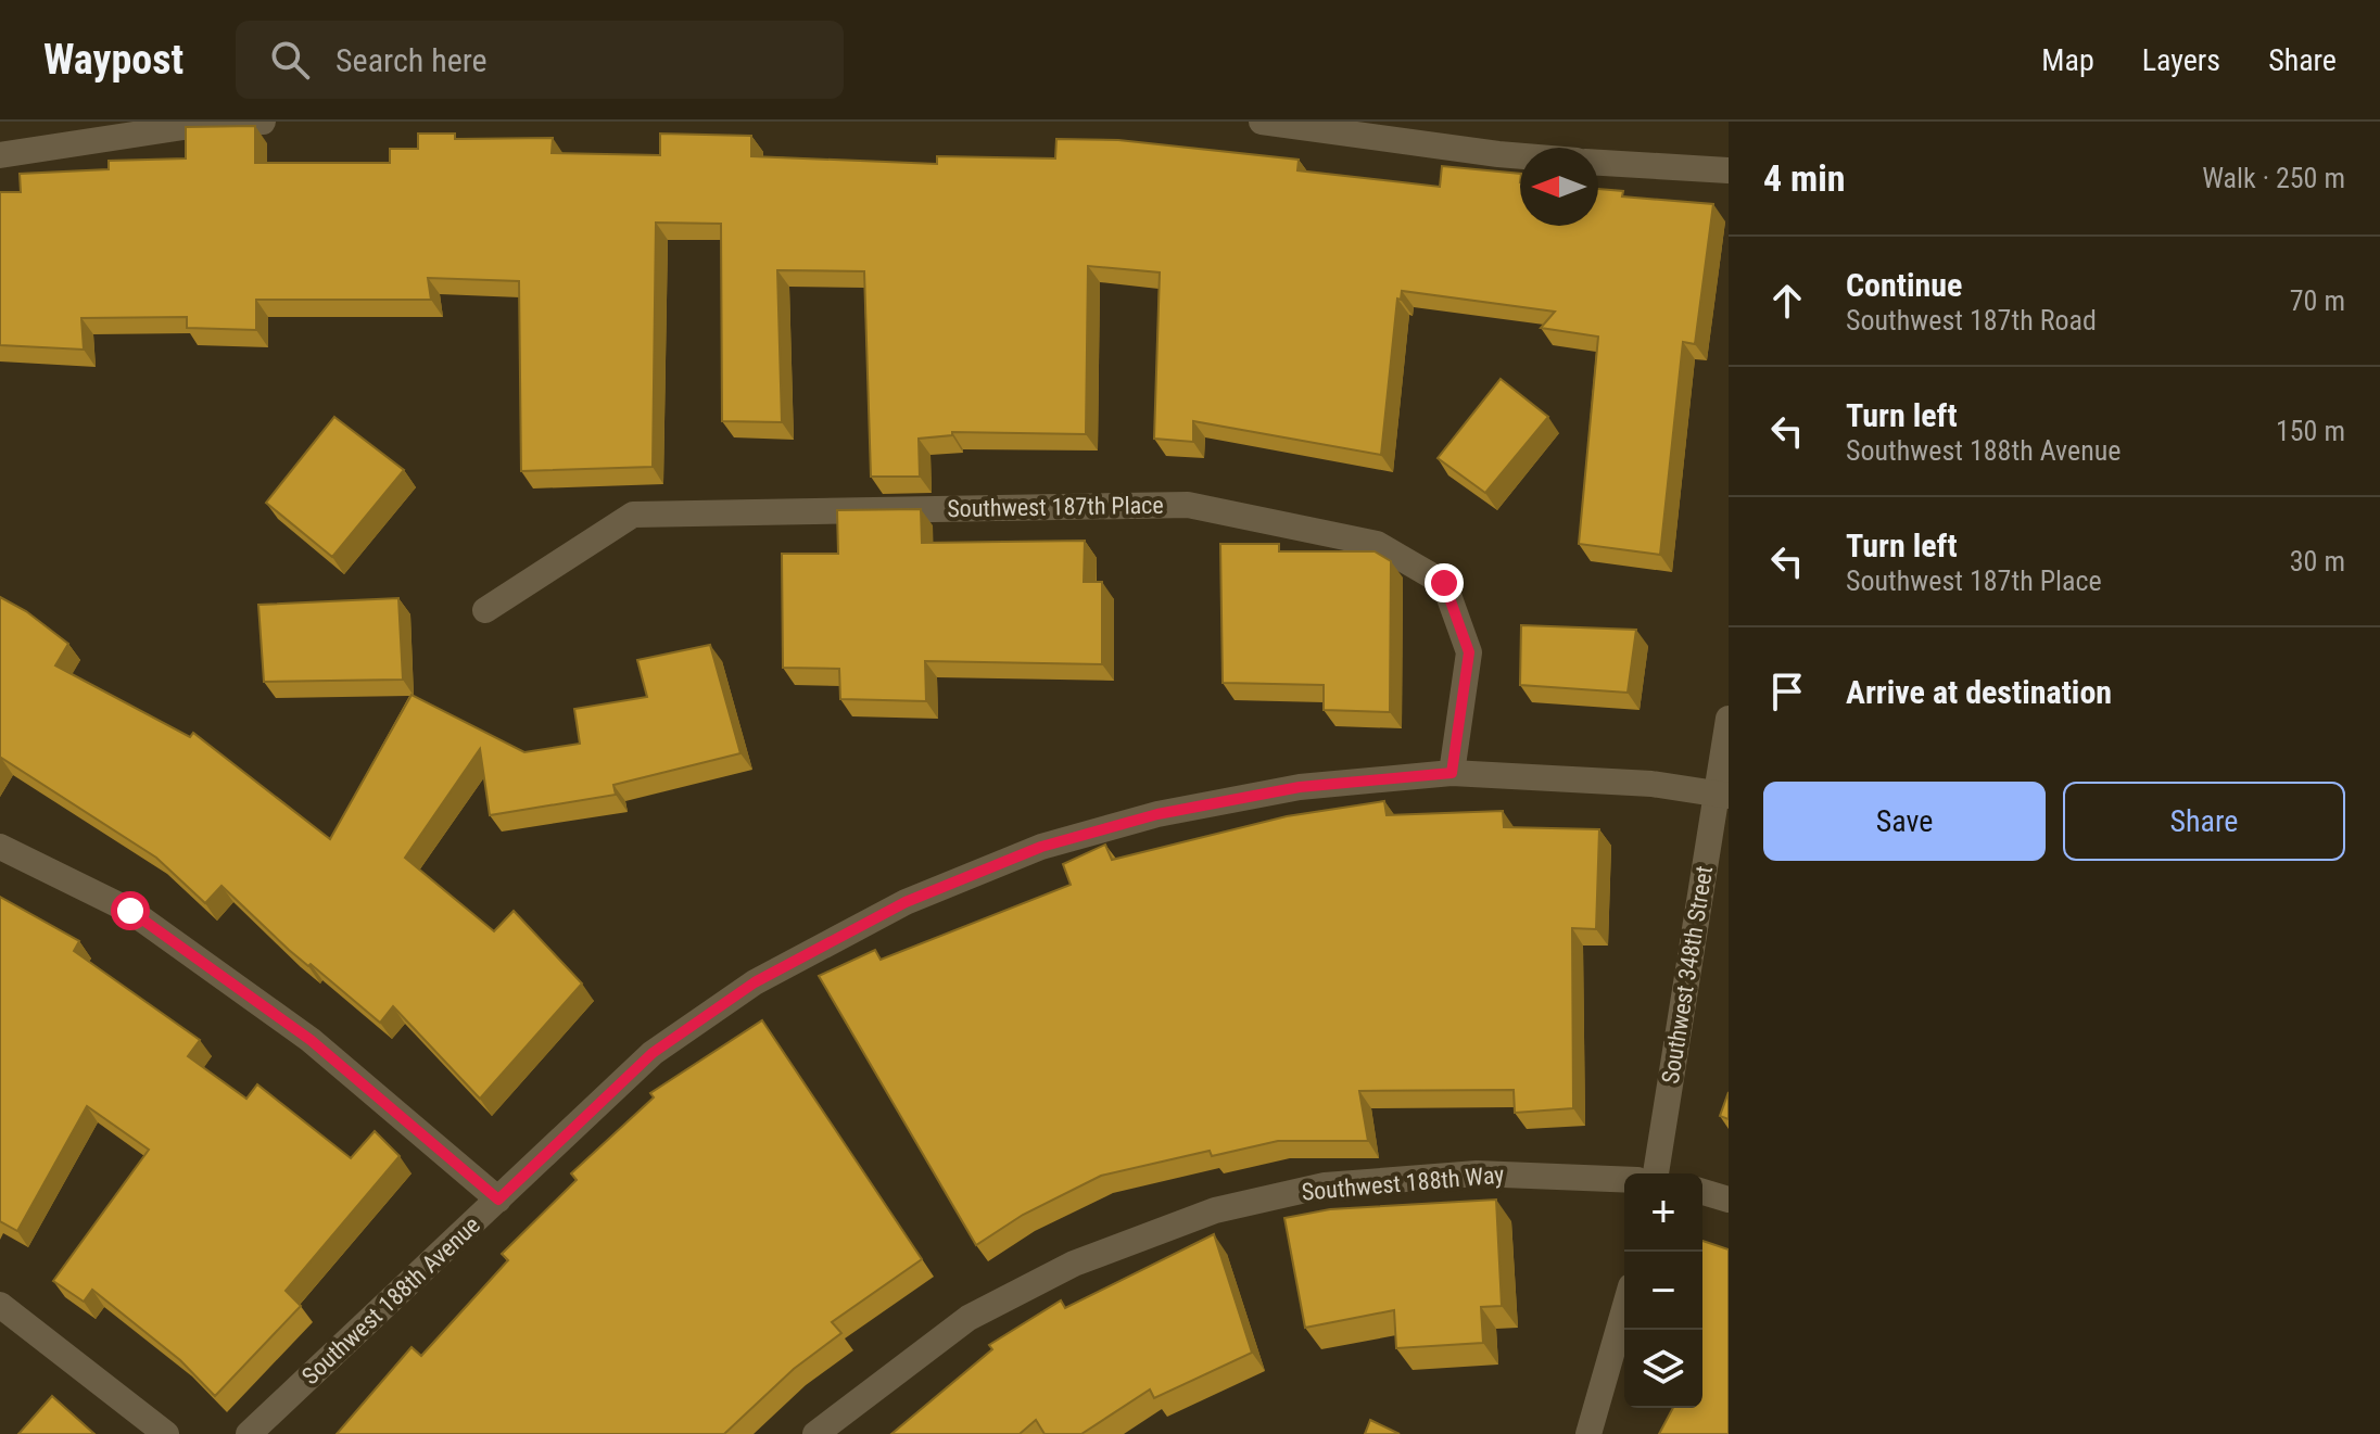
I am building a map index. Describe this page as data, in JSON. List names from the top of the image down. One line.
{"streets":{"street":["Southwest 187th Place","Southwest 348th Street","Southwest 188th Way","Southwest 188th Avenue"]},"crossings":[["Southwest 187th Place","Southwest 188th Avenue"],["Southwest 348th Street","Southwest 188th Avenue"]],"north":"left","page":{"header":"Waypost","search":"Search here","nav":["Map","Layers","Share"],"heading":["4 min","Walk · 250 m"],"list":[["Continue","Southwest 187th Road","70 m"],["Turn left","Southwest 188th Avenue","150 m"],["Turn left","Southwest 187th Place","30 m"],"Arrive at destination"],"buttons":["Save","Share"],"map_buttons":["+","−"]}}
